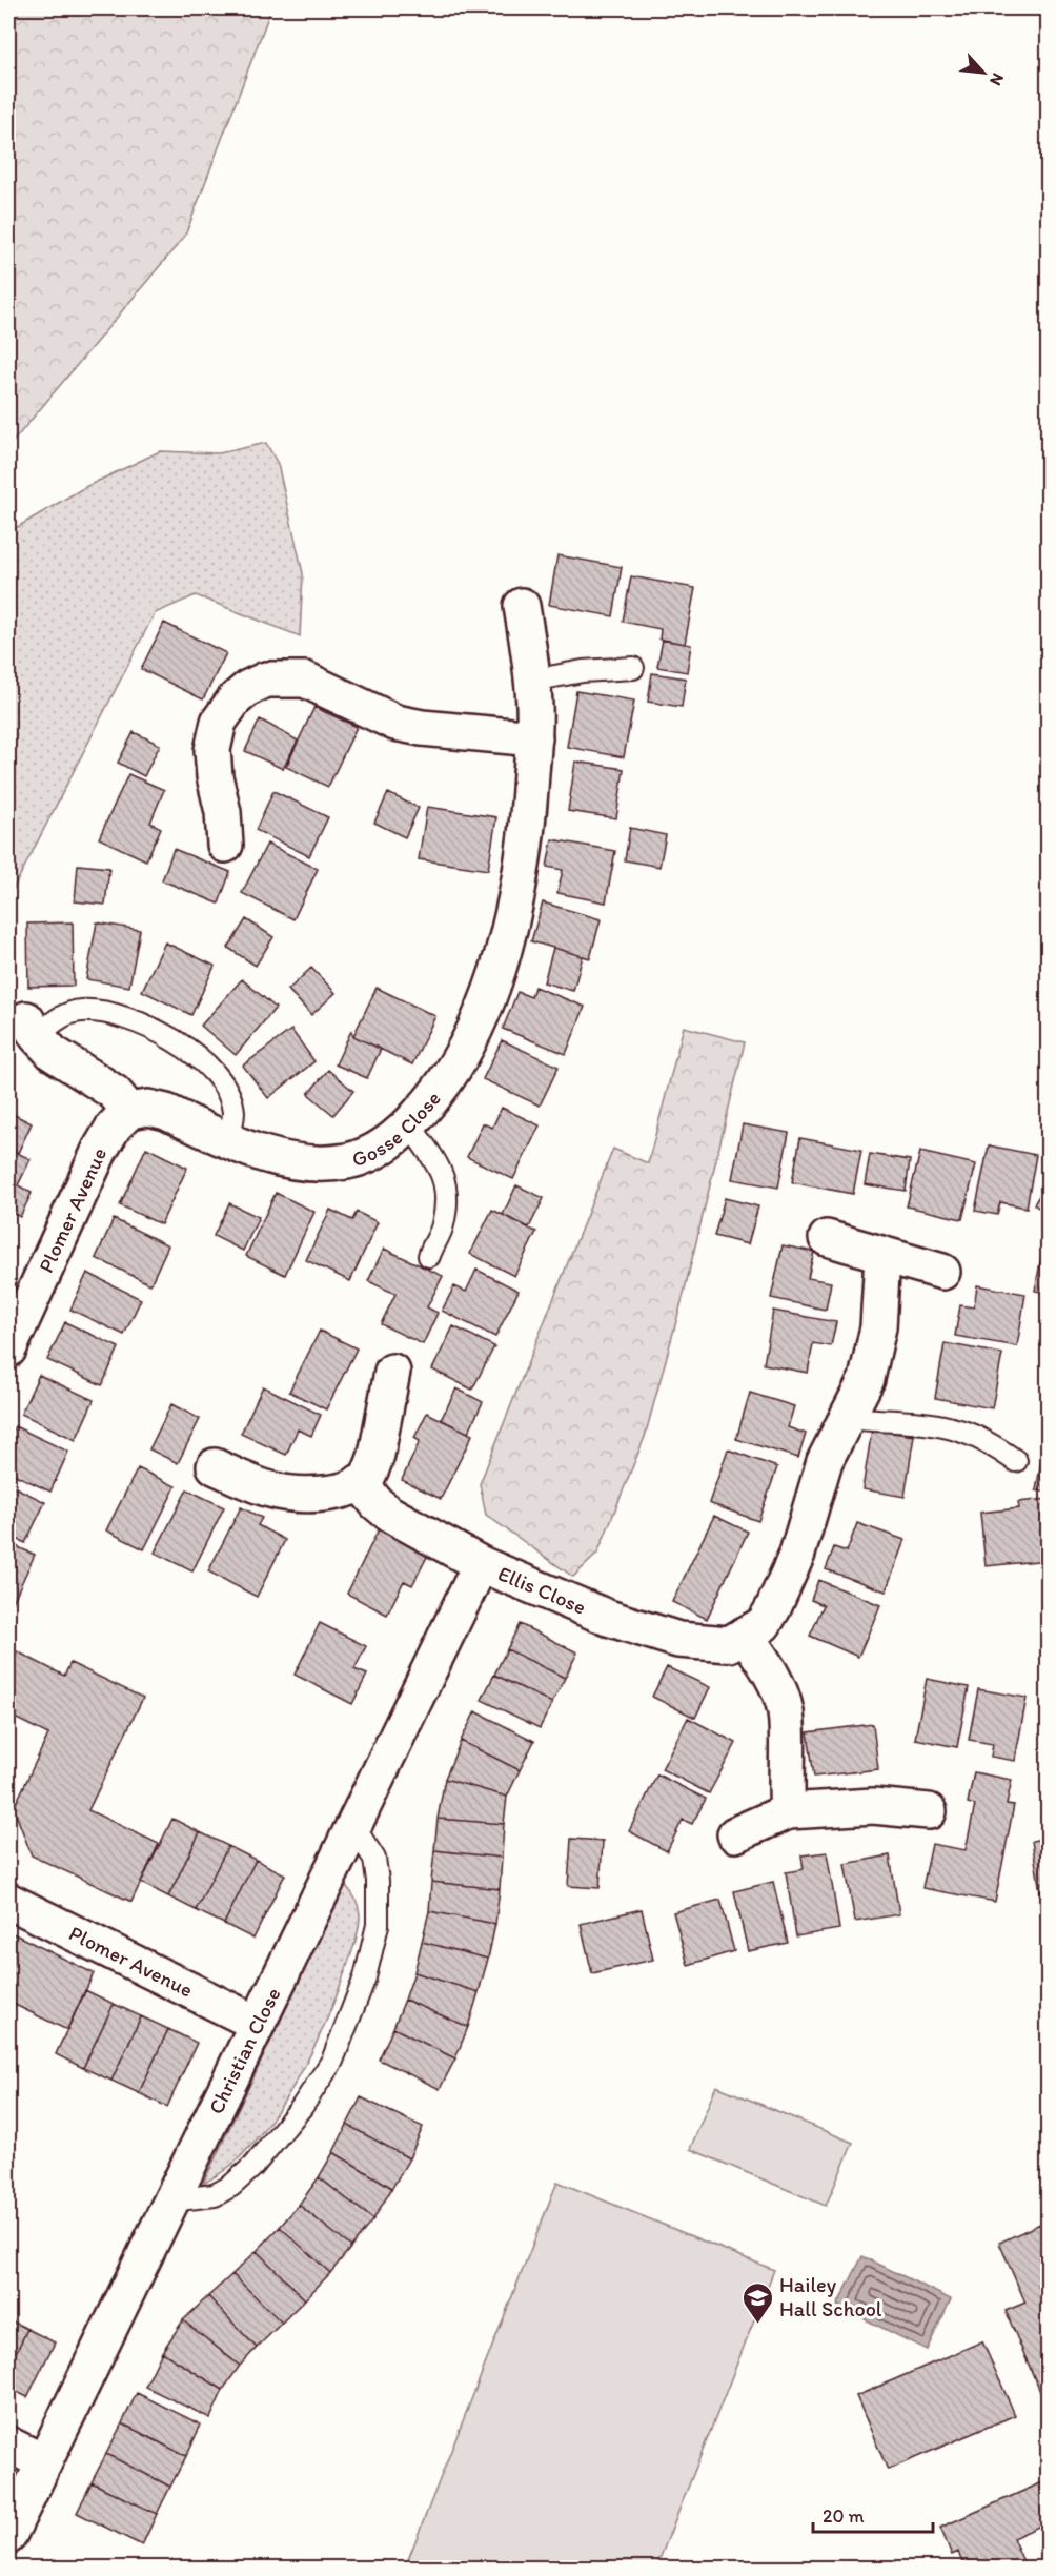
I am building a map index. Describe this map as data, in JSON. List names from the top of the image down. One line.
{"streets":{"street":["Gosse Close","Plomer Avenue","Ellis Close","Christian Close"]},"crossings":[["Gosse Close","Plomer Avenue"],["Plomer Avenue","Christian Close"],["Ellis Close","Christian Close"]],"places":{"school or university":["Hailey Hall School"]},"scale_bar":"20 m","north":"bottom right"}
